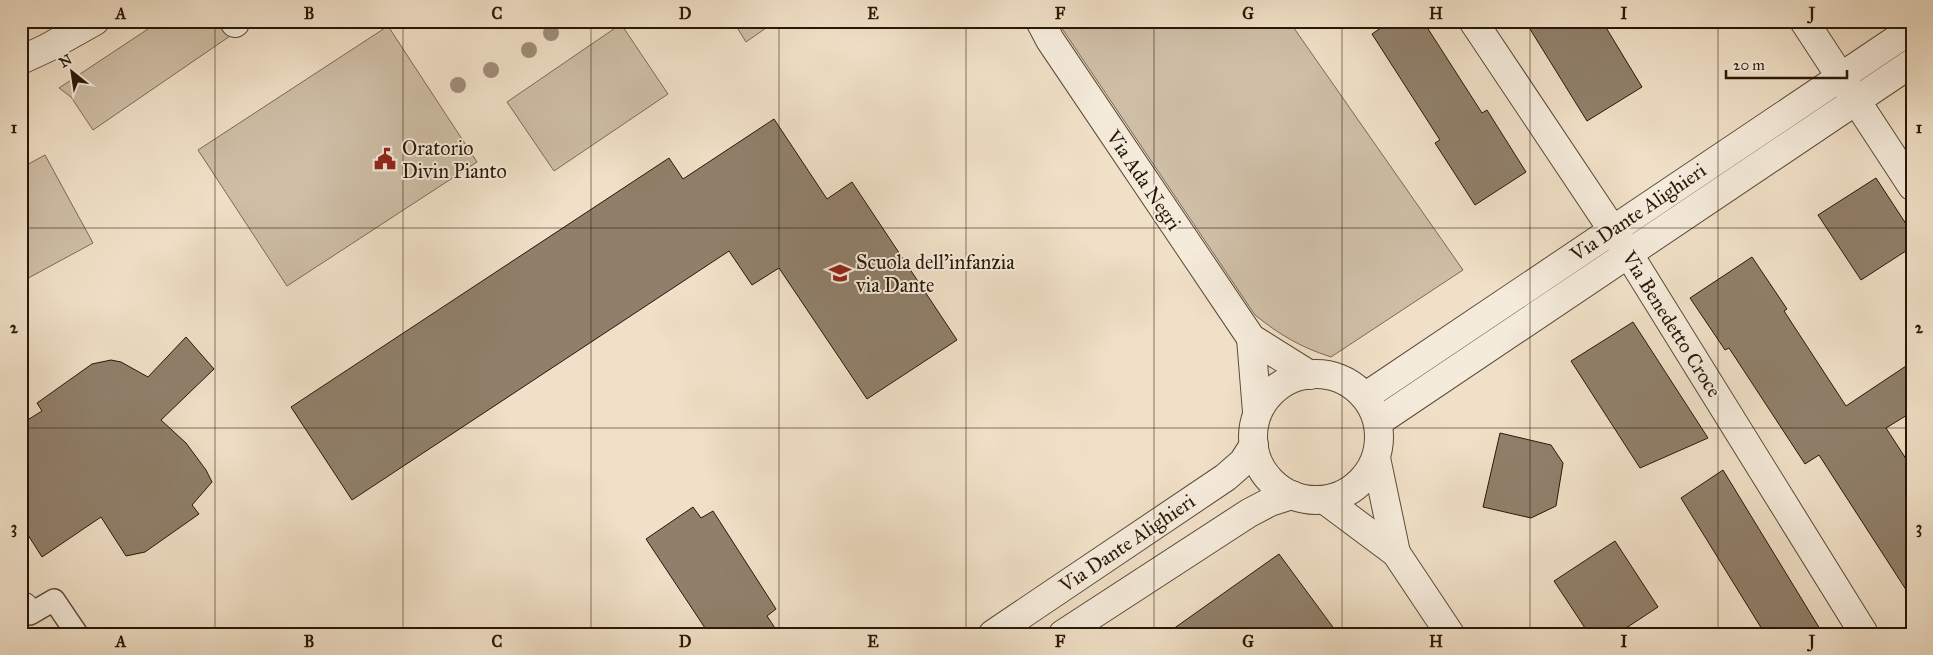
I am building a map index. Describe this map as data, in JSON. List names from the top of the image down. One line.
{"streets":{"street":["Via Ada Negri","Via Dante Alighieri","Via Benedetto Croce"]},"crossings":[["Via Ada Negri","Via Dante Alighieri"],["Via Dante Alighieri","Via Benedetto Croce"]],"places":{"public building":["Oratorio Divin Pianto"],"school or university":["Scuola dell'infanzia via Dante"]},"scale_bar":"20 m","north":"top left","grid":{"columns":["A","B","C","D","E","F","G","H","I","J"],"rows":["1","2","3"]}}
